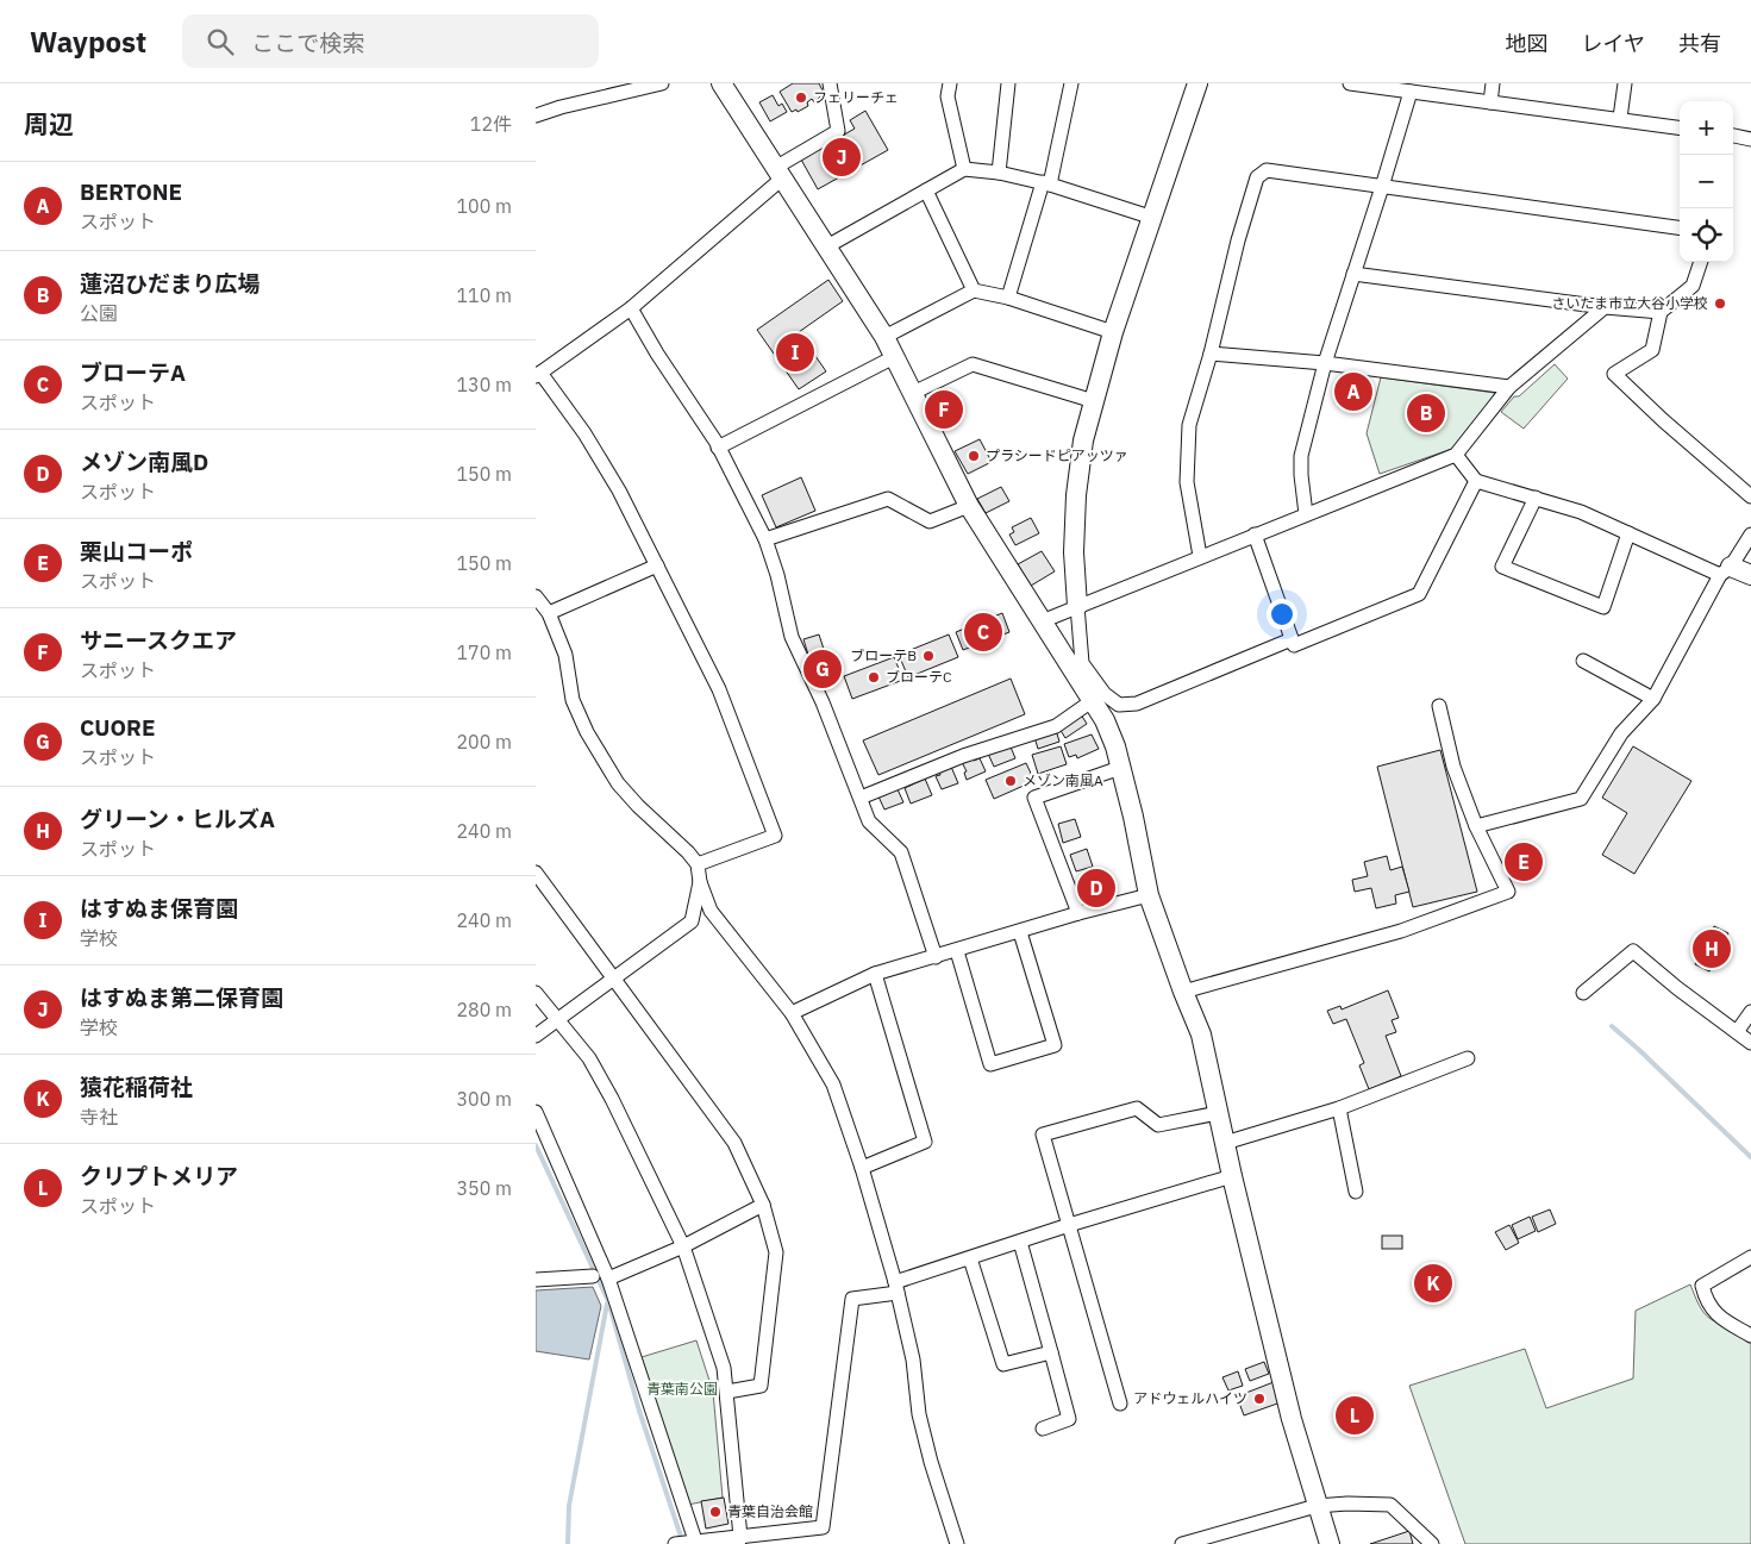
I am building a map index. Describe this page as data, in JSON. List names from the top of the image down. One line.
{"parks":["青葉南公園"],"places":["フェリーチェ","さいたま市立大谷小学校","プラシードピアッツァ","ブローテB","ブローテC","メゾン南風A","アドウェルハイツ","青葉自治会館"],"page":{"header":"Waypost","search":"ここで検索","nav":["地図","レイヤ","共有"],"heading":["周辺","12件"],"map_buttons":["+","−"],"pins":["J","I","A","F","B","C","G","E","D","H","K","L"],"list":[{"mark":"A","name":"BERTONE","note":"スポット","value":"100 m"},{"mark":"B","name":"蓮沼ひだまり広場","note":"公園","value":"110 m"},{"mark":"C","name":"ブローテA","note":"スポット","value":"130 m"},{"mark":"D","name":"メゾン南風D","note":"スポット","value":"150 m"},{"mark":"E","name":"栗山コーポ","note":"スポット","value":"150 m"},{"mark":"F","name":"サニースクエア","note":"スポット","value":"170 m"},{"mark":"G","name":"CUORE","note":"スポット","value":"200 m"},{"mark":"H","name":"グリーン・ヒルズA","note":"スポット","value":"240 m"},{"mark":"I","name":"はすぬま保育園","note":"学校","value":"240 m"},{"mark":"J","name":"はすぬま第二保育園","note":"学校","value":"280 m"},{"mark":"K","name":"猿花稲荷社","note":"寺社","value":"300 m"},{"mark":"L","name":"クリプトメリア","note":"スポット","value":"350 m"}]}}
